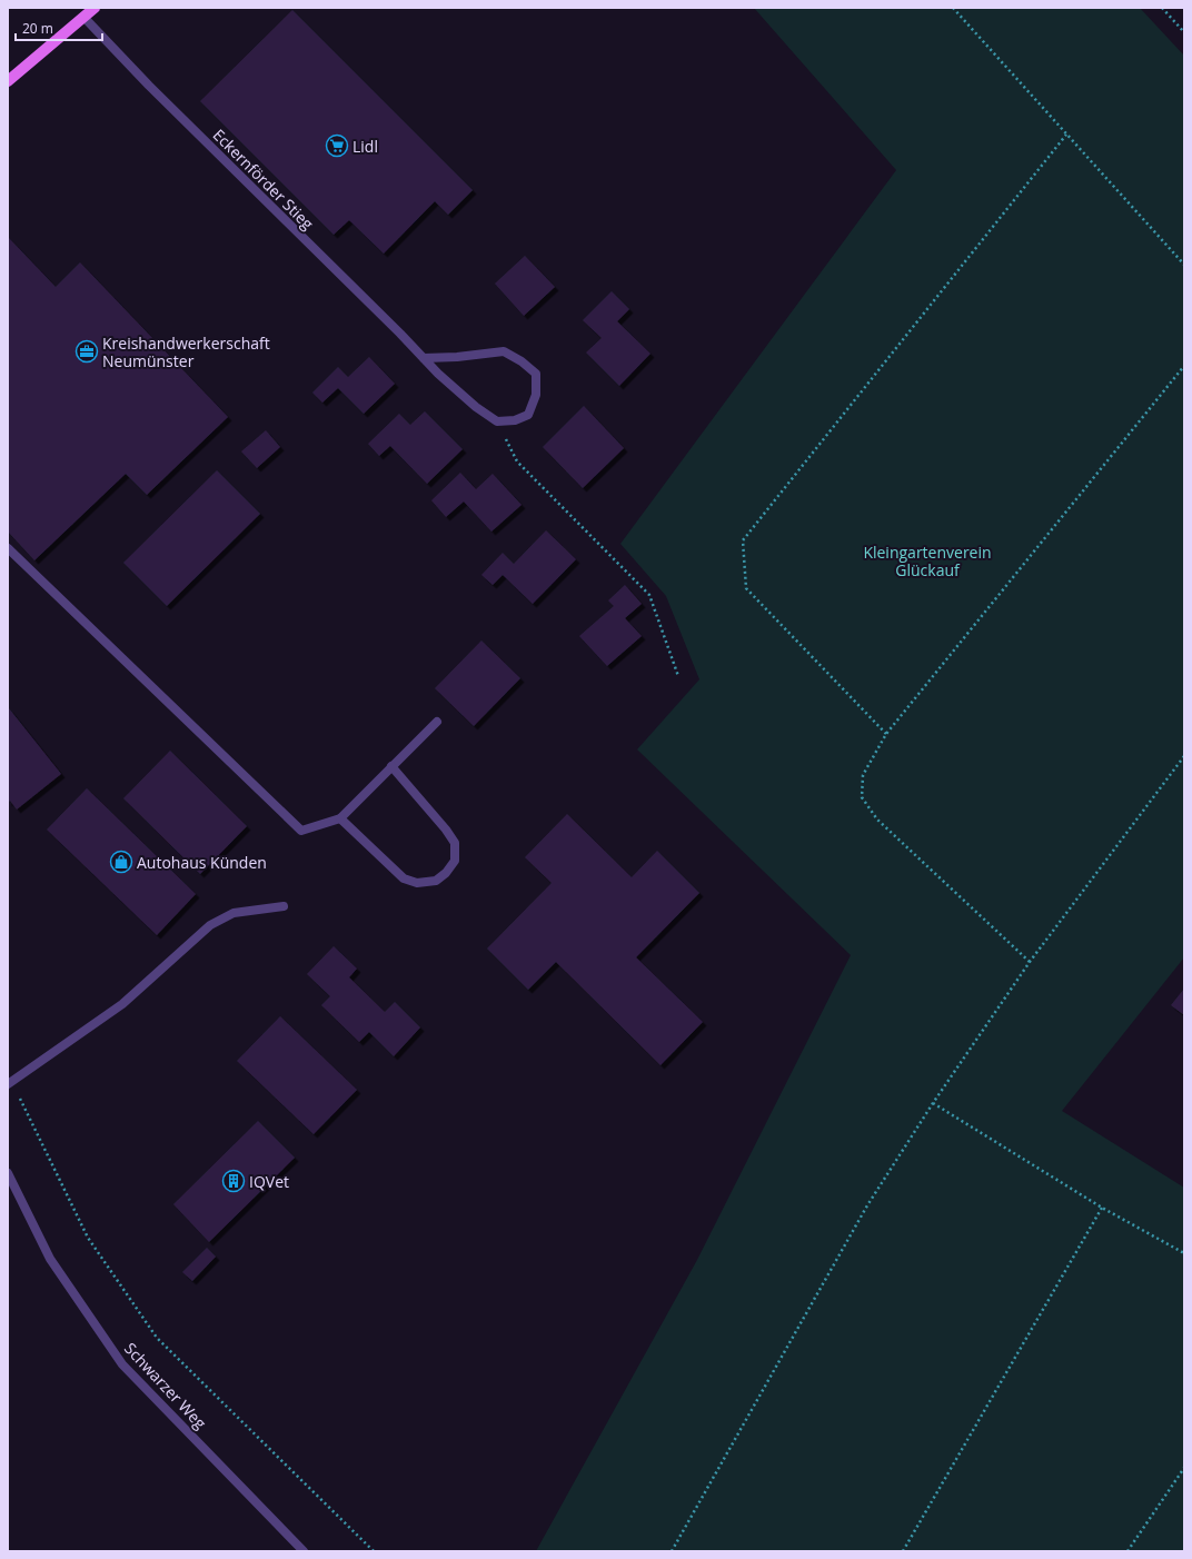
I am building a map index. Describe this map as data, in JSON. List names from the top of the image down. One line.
{"streets":{"street":["Eckernförder Stieg","Schwarzer Weg"]},"parks":["Kleingartenverein Glückauf"],"places":{"supermarket":["Lidl"],"office":["Kreishandwerkerschaft Neumünster"],"shop":["Autohaus Künden"],"building":["IQVet"]},"scale_bar":"20 m"}
